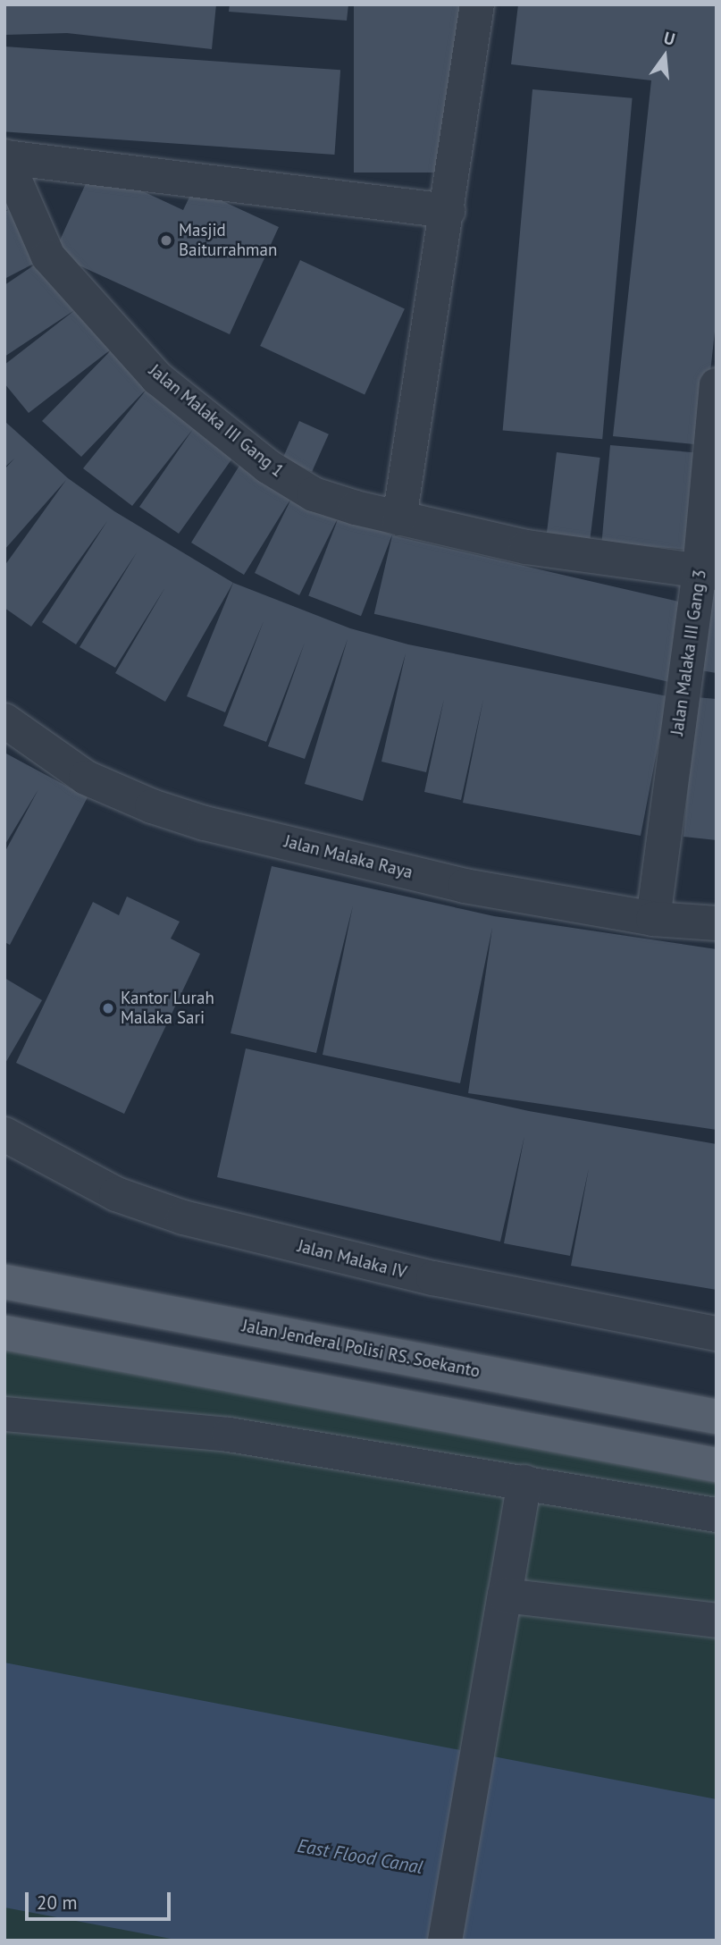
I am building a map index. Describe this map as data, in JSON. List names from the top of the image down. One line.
{"streets":{"main road":["Jalan Jenderal Polisi RS. Soekanto"],"street":["Jalan Malaka III Gang 1","Jalan Malaka III Gang 3","Jalan Malaka Raya","Jalan Malaka IV"]},"crossings":[["Jalan Malaka III Gang 1","Jalan Malaka III Gang 3"],["Jalan Malaka III Gang 3","Jalan Malaka Raya"]],"water":["East Flood Canal"],"places":["Masjid Baiturrahman","Kantor Lurah Malaka Sari"],"scale_bar":"20 m","north":"top"}
